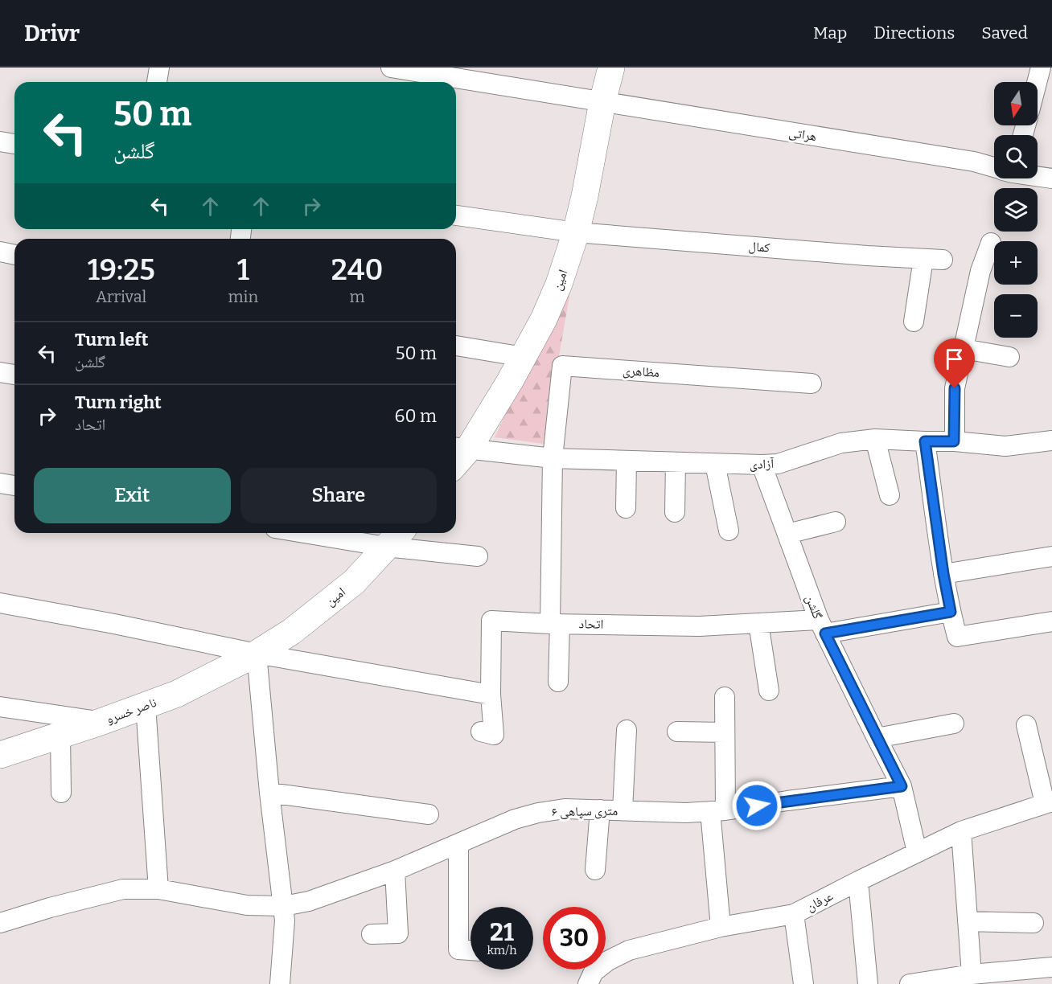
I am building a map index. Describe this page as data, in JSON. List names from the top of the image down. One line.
{"streets":{"main road":["امین","ناصر خسرو"],"street":["هراتی","کمال","مظاهری","آزادی","گلشن","اتحاد","۶ متری سپاهی","عرفان"]},"crossings":[["هراتی","امین"],["کمال","امین"],["امین","آزادی"],["امین","ناصر خسرو"],["مظاهری","آزادی"],["آزادی","گلشن"],["گلشن","اتحاد"],["گلشن","۶ متری سپاهی"],["گلشن","عرفان"]],"north":"bottom","page":{"header":"Drivr","nav":["Map","Directions","Saved"],"map_buttons":["+","−"],"turn":["50 m","گلشن"],"eta":["19:25","Arrival","1","min","240","m"],"list":[{"name":"Turn left","note":"گلشن","value":"50 m"},{"name":"Turn right","note":"اتحاد","value":"60 m"}],"buttons":["Exit","Share"],"speed":"21 km/h","limit":"30"}}
